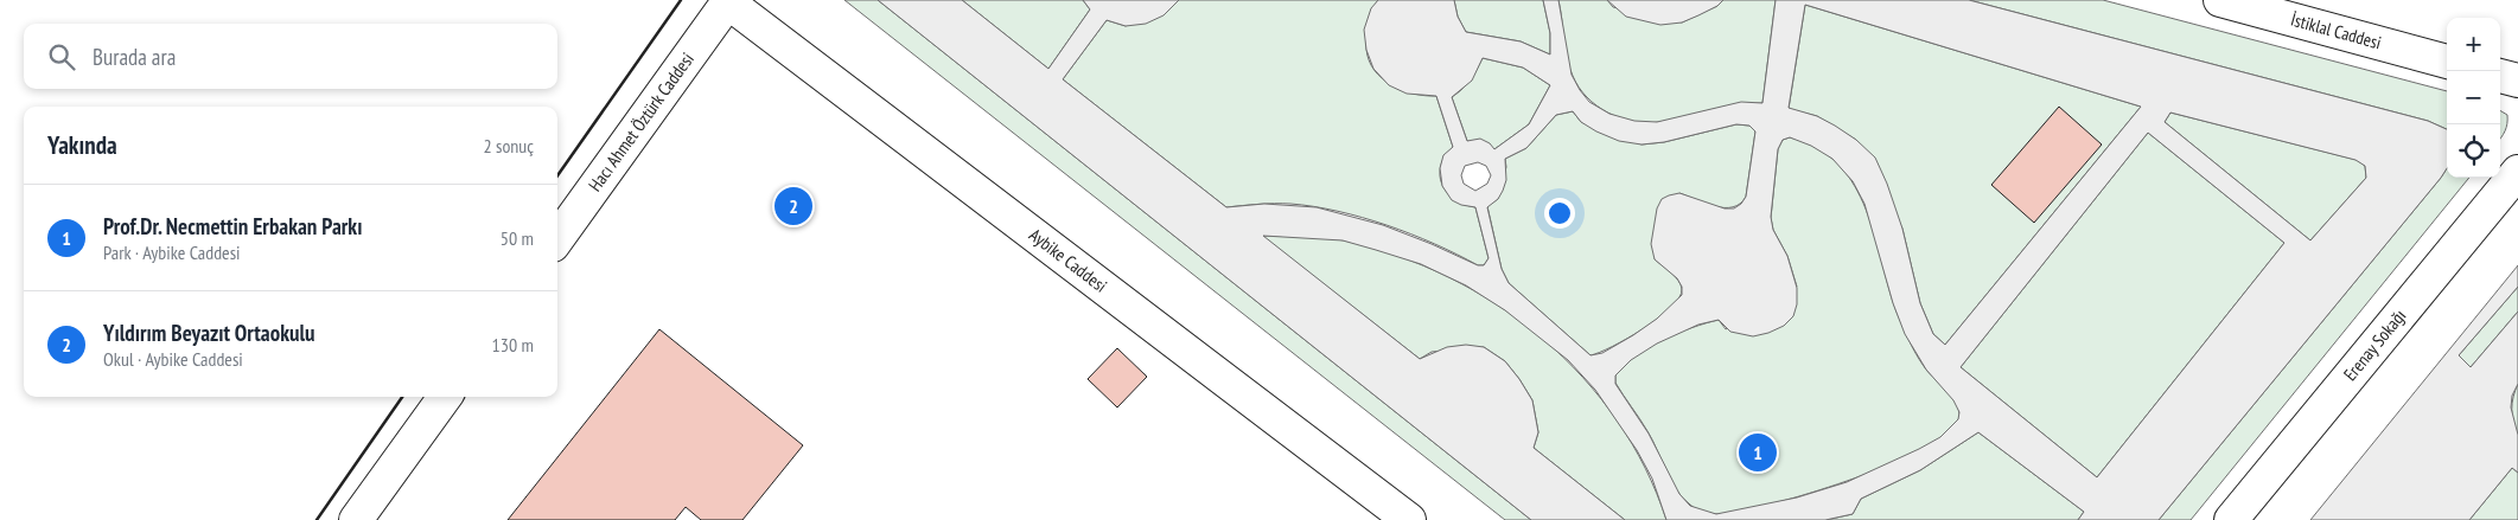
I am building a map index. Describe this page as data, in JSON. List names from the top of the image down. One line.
{"streets":{"street":["İstiklal Caddesi","Hacı Ahmet Öztürk Caddesi","Aybike Caddesi","Erenay Sokağı"]},"crossings":[["Hacı Ahmet Öztürk Caddesi","Aybike Caddesi"]],"page":{"map_buttons":["+","−"],"search":"Burada ara","heading":["Yakında","2 sonuç"],"list":[{"mark":"1","name":"Prof.Dr. Necmettin Erbakan Parkı","note":"Park · Aybike Caddesi","value":"50 m"},{"mark":"2","name":"Yıldırım Beyazıt Ortaokulu","note":"Okul · Aybike Caddesi","value":"130 m"}],"pins":["2","1"]}}
